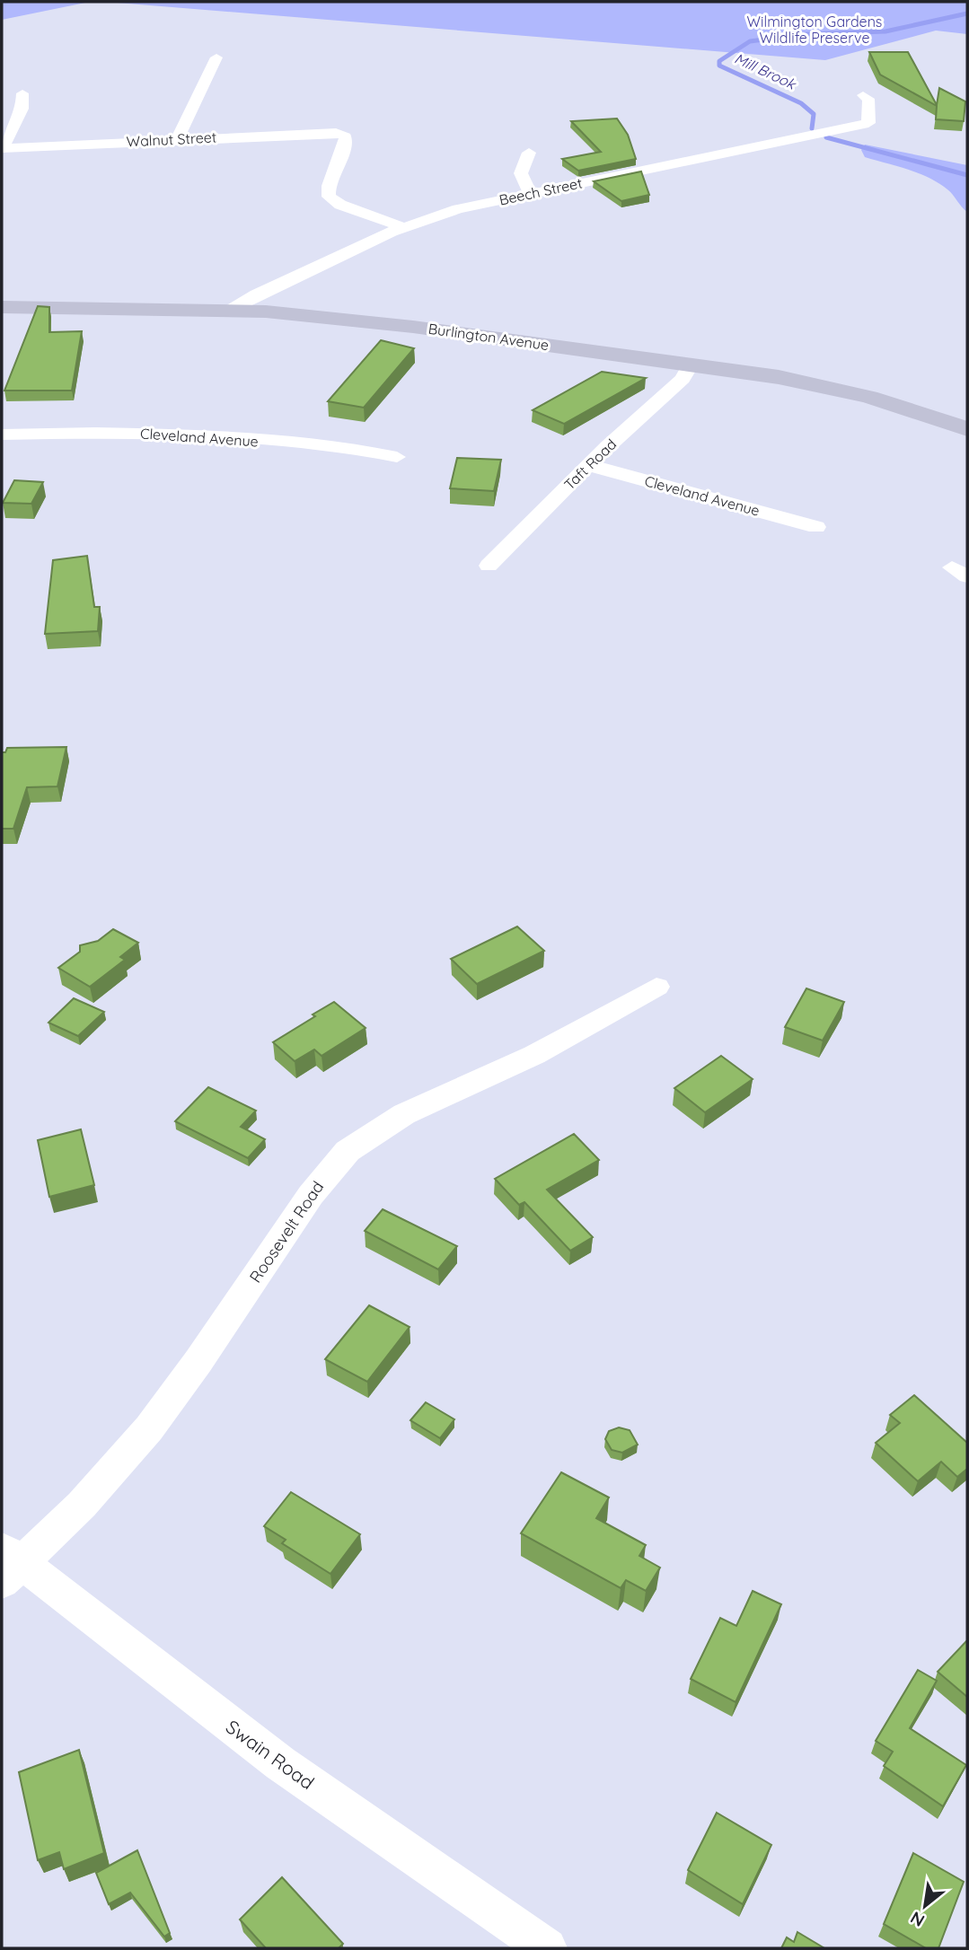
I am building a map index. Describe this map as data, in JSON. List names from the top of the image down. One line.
{"streets":{"main road":["Burlington Avenue"],"street":["Walnut Street","Beech Street","Cleveland Avenue","Taft Road","Roosevelt Road","Swain Road"]},"crossings":[["Walnut Street","Beech Street"],["Beech Street","Burlington Avenue"],["Burlington Avenue","Taft Road"],["Cleveland Avenue","Taft Road"],["Roosevelt Road","Swain Road"]],"water":["Mill Brook"],"parks":["Wilmington Gardens Wildlife Preserve"],"north":"bottom left"}
